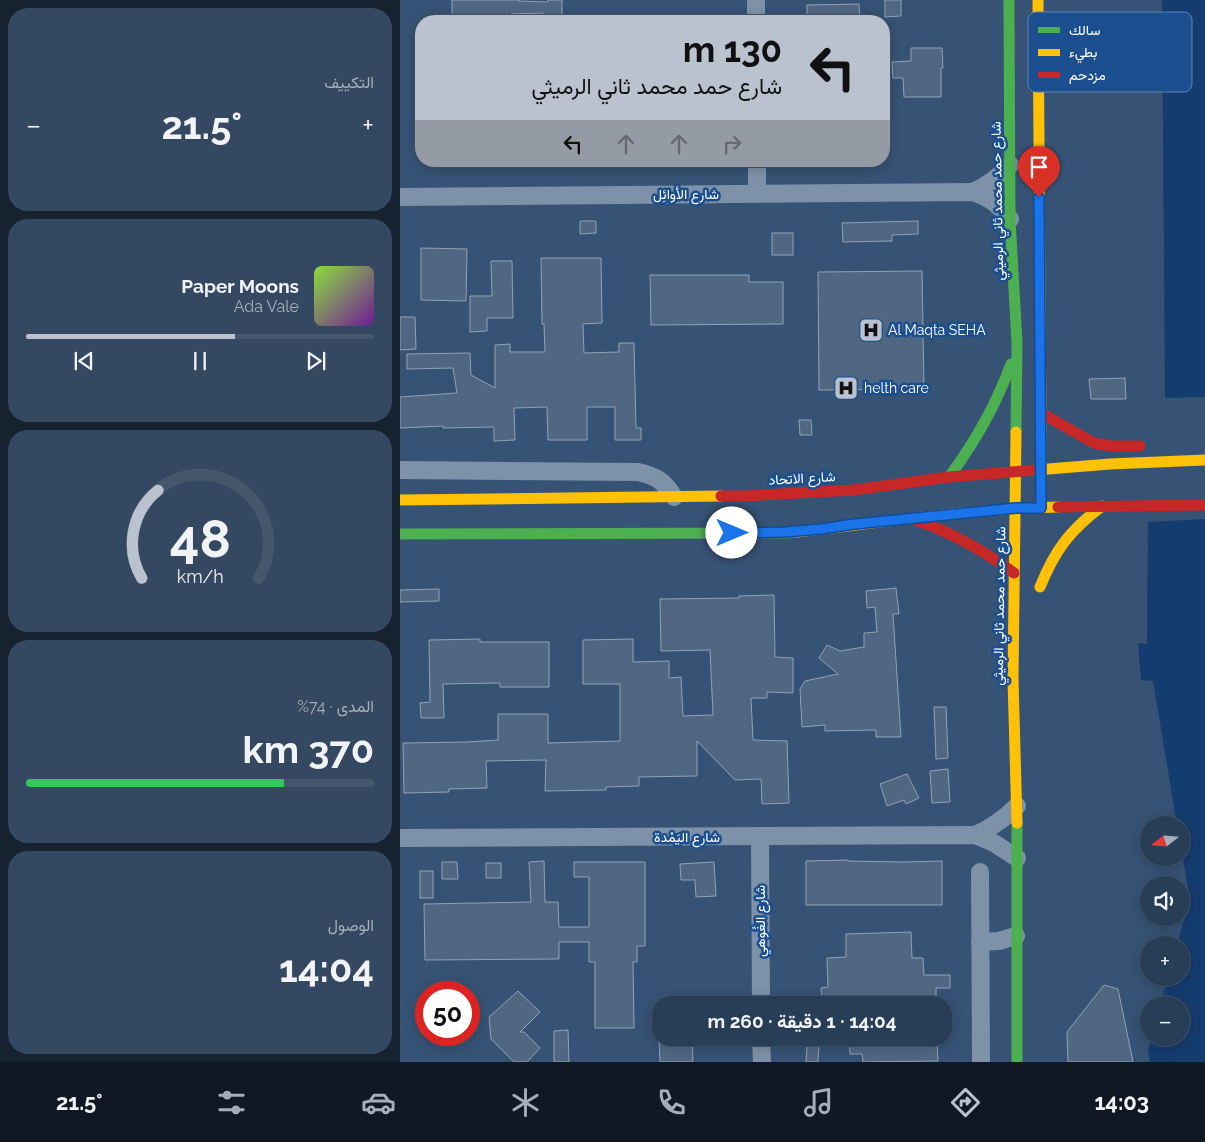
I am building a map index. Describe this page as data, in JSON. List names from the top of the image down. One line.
{"streets":{"main road":["شارع حمد محمد ثاني الرميثي","شارع الاتحاد"],"street":["شارع الأوائِل","شارع اليَمْدة","شارع الغُوهي"]},"crossings":[["شارع الأوائِل","شارع حمد محمد ثاني الرميثي"],["شارع حمد محمد ثاني الرميثي","شارع الاتحاد"],["شارع حمد محمد ثاني الرميثي","شارع اليَمْدة"],["شارع اليَمْدة","شارع الغُوهي"]],"places":{"hospital":["Al Maqta SEHA","helth care"]},"legend":["سالك","بطيء","مزدحم"],"north":"left","page":{"tile":["التكييف",["المدى · 74%","370 km"],["الوصول","14:04"]],"turn":["130 m","شارع حمد محمد ثاني الرميثي"],"heat":["−","21.5°","+"],"song":["Paper Moons","Ada Vale"],"map_buttons":["+","−"],"limit":"50","trip":"14:04 · 1 دقيقة · 260 m","tabs":["14:03","21.5°"],"gauge":["48","km/h"]}}
